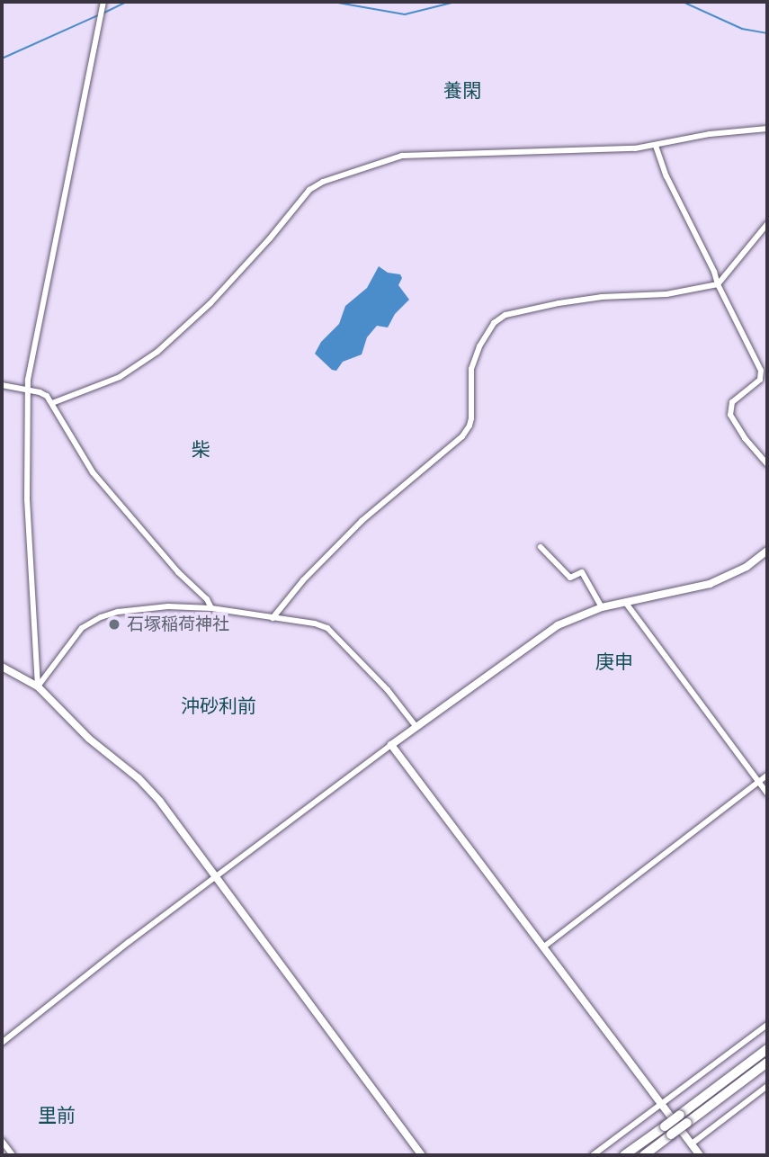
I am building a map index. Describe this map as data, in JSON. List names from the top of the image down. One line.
{"districts":["養閑","柴","庚申","沖砂利前","里前"],"places":["石塚稲荷神社"]}
